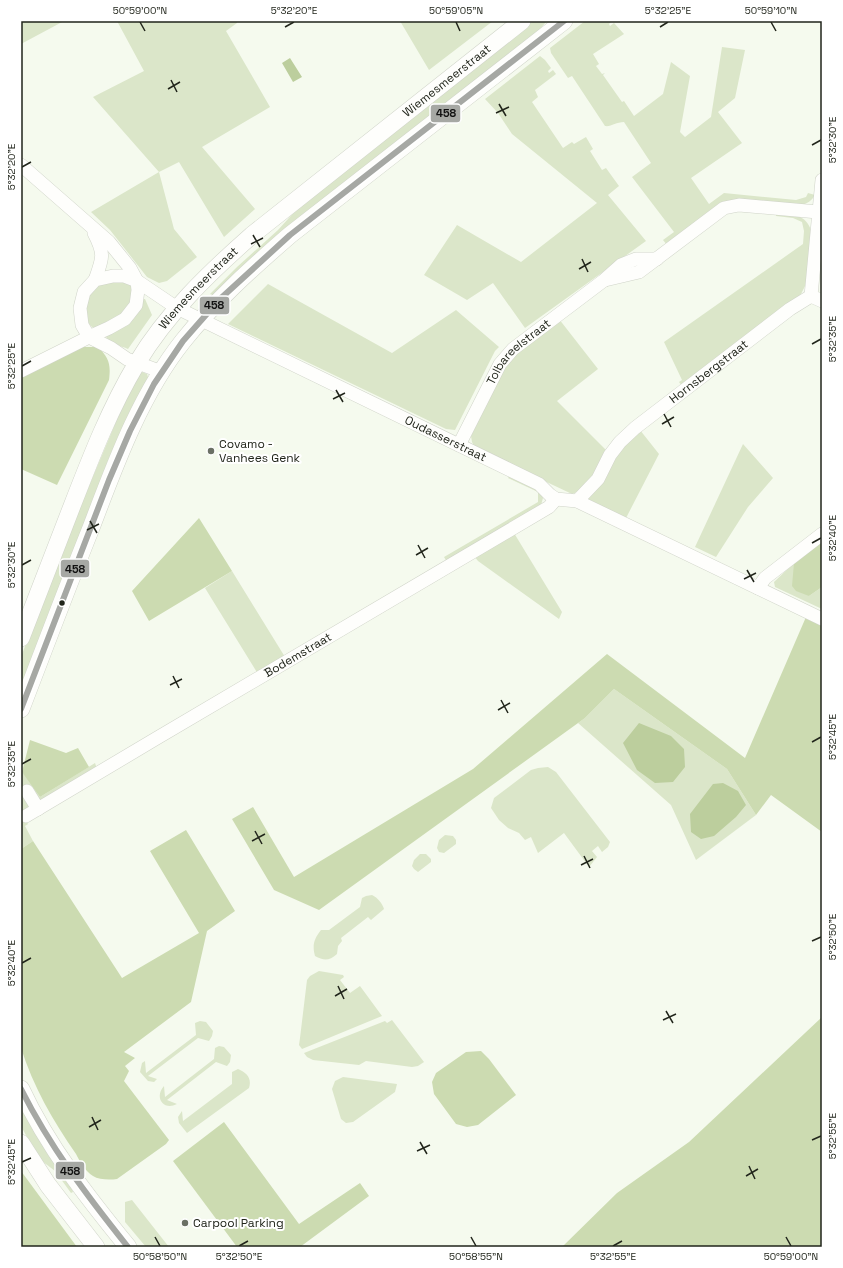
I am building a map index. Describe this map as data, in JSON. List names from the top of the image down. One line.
{"streets":{"main road":["Wiemesmeerstraat"],"street":["Tolbareelstraat","Hornsbergstraat","Oudasserstraat","Bodemstraat"]},"crossings":[["Wiemesmeerstraat","Oudasserstraat"],["Tolbareelstraat","Oudasserstraat"],["Oudasserstraat","Bodemstraat"]],"places":["Covamo - Vanhees Genk","Carpool Parking"],"lines":["transit line 458"],"coordinates":["50°59'00\"N","5°32'20\"E","50°59'05\"N","5°32'25\"E","50°59'10\"N","5°32'30\"E","5°32'35\"E","5°32'40\"E","5°32'45\"E","5°32'50\"E","5°32'55\"E","50°58'50\"N","50°58'55\"N"]}
